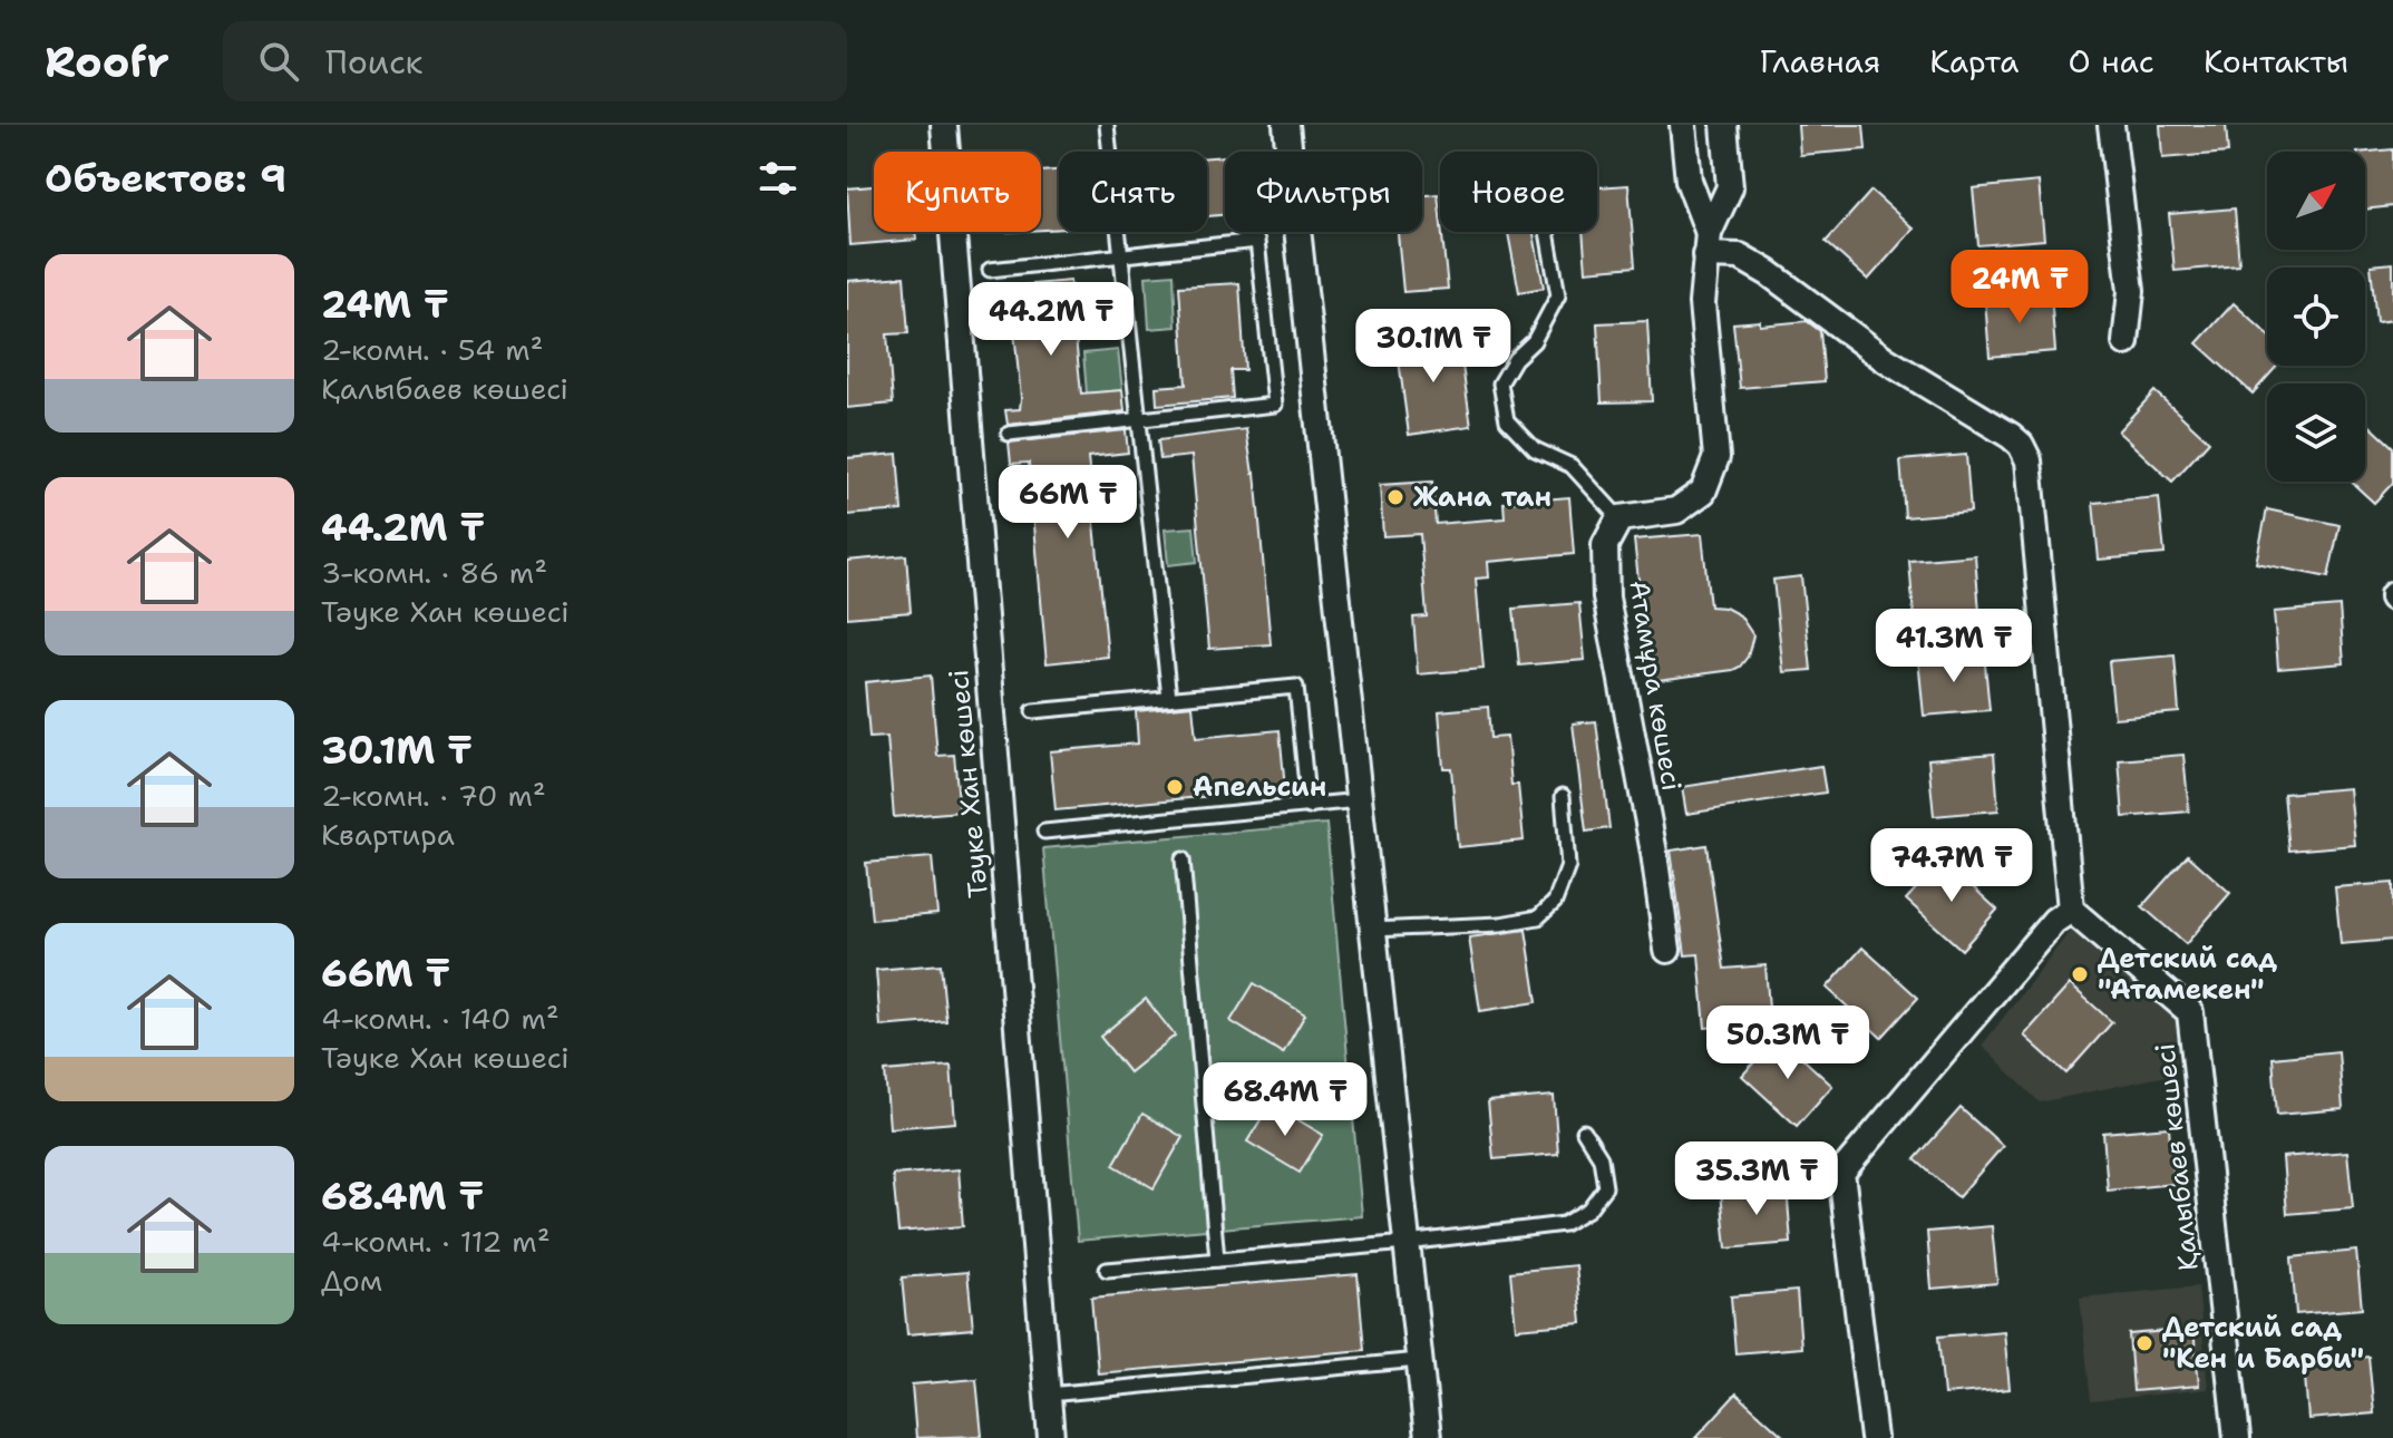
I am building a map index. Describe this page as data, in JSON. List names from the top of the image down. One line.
{"streets":{"street":["Атамұра көшесі","Тәуке Хан көшесі","Қалыбаев көшесі"]},"places":["Жана тан","Апельсин","Детский сад \"Атамекен\"","Детский сад \"Кен и Барби\""],"north":"top right","page":{"header":"Roofr","search":"Поиск","nav":["Главная","Карта","О нас","Контакты"],"heading":"Объектов: 9","chip":["Купить","Снять","Фильтры","Новое"],"list":[{"name":"24M ₸","note":"2-комн. · 54 m² · Қалыбаев көшесі"},{"name":"44.2M ₸","note":"3-комн. · 86 m² · Тәуке Хан көшесі"},{"name":"30.1M ₸","note":"2-комн. · 70 m² · Квартира"},{"name":"66M ₸","note":"4-комн. · 140 m² · Тәуке Хан көшесі"},{"name":"68.4M ₸","note":"4-комн. · 112 m² · Дом"}],"price":["24M ₸","44.2M ₸","30.1M ₸","66M ₸","41.3M ₸","74.7M ₸","50.3M ₸","68.4M ₸","35.3M ₸"]}}
